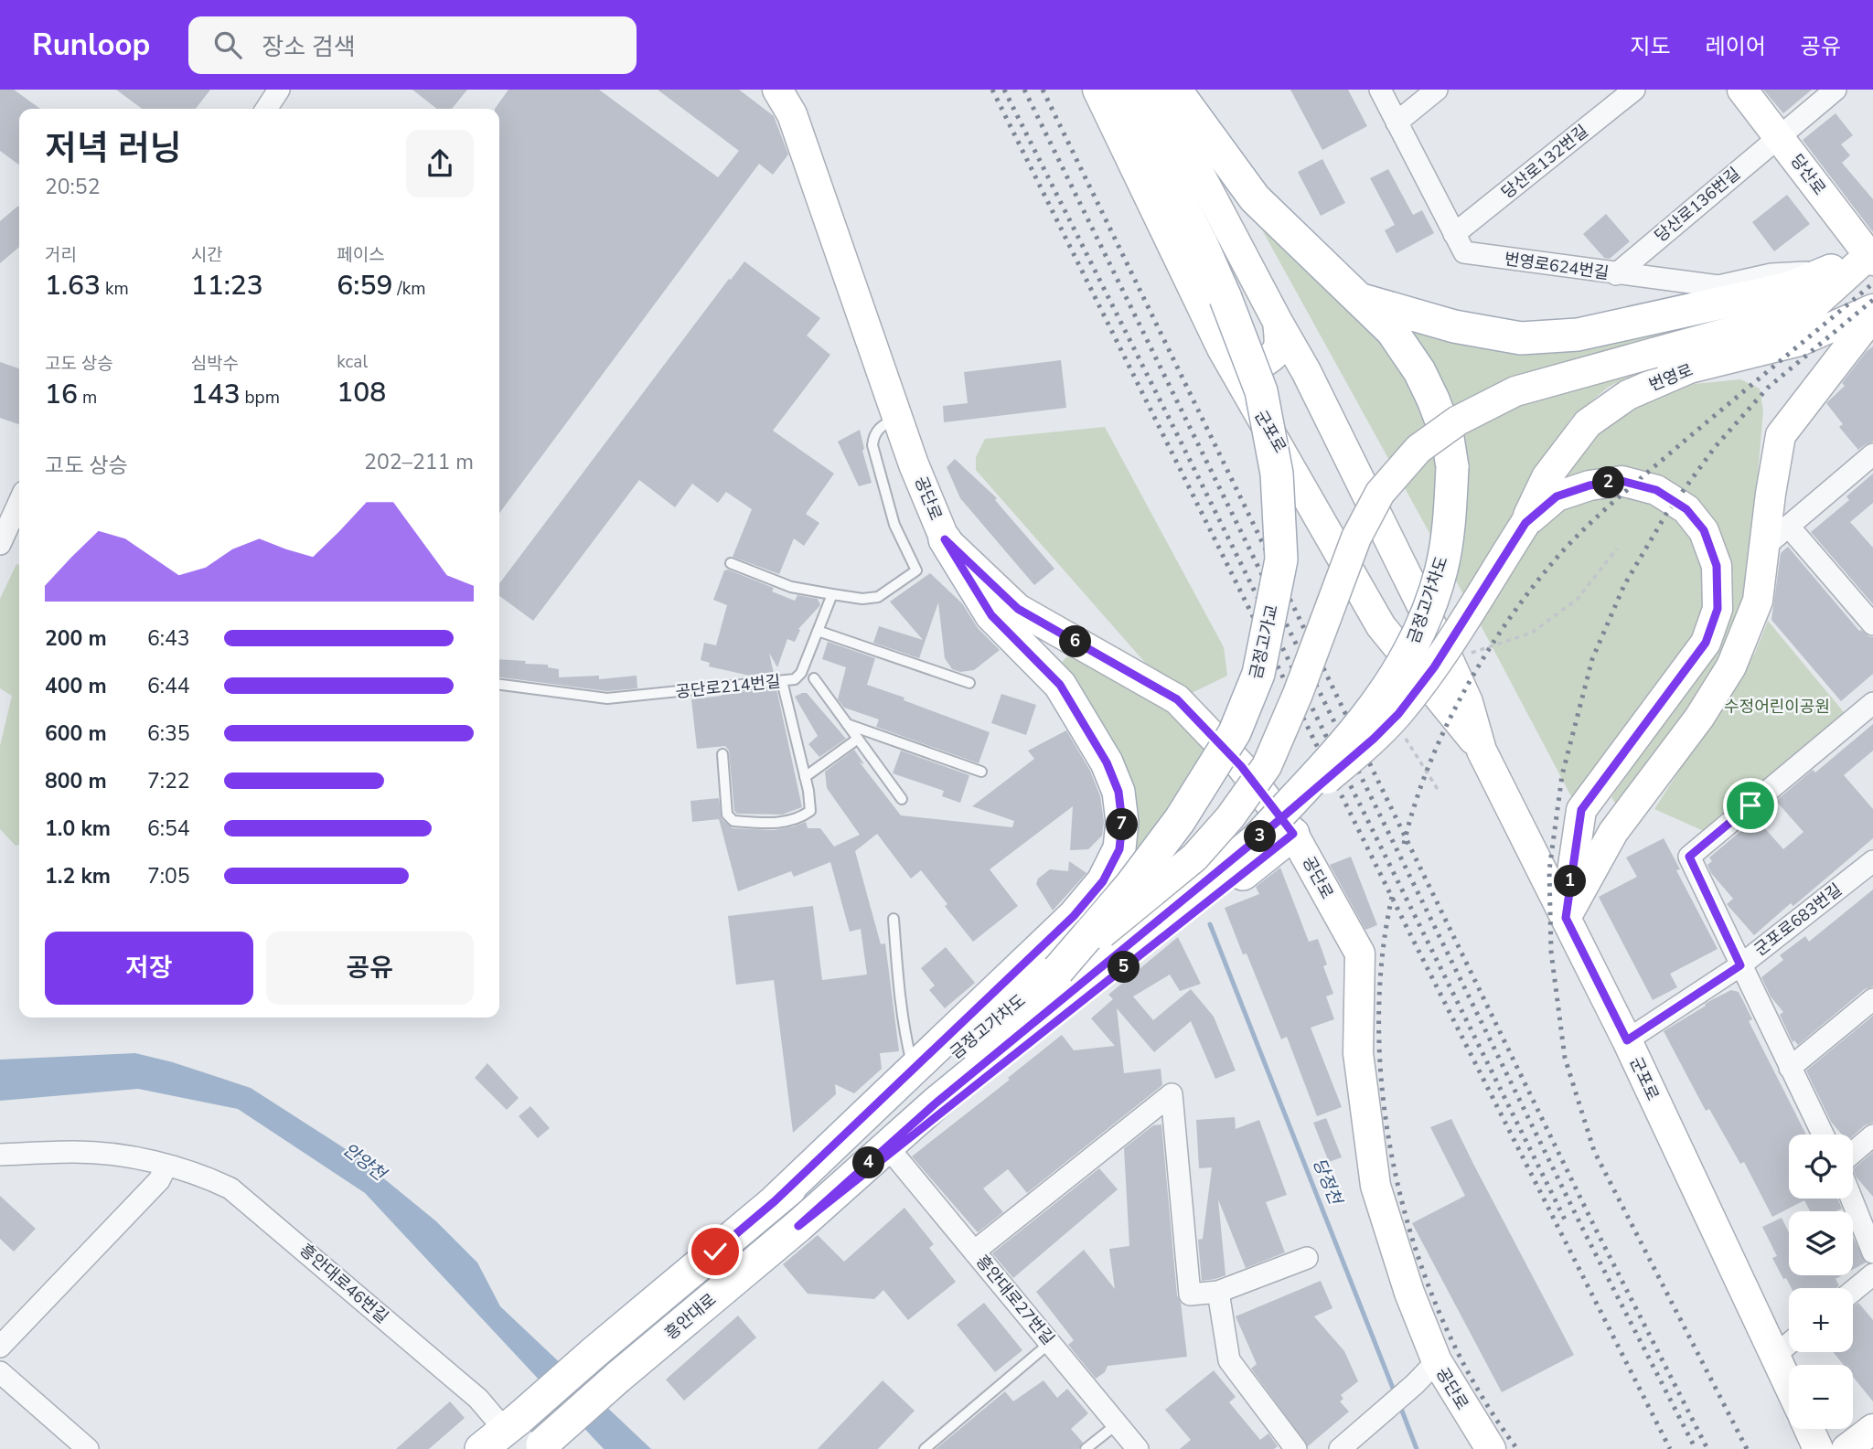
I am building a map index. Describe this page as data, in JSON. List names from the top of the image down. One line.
{"streets":{"main road":["금정고가차도","금정고가교","흥안대로"],"street":["당산로132번길","당산로","당산로136번길","번영로624번길","번영로","군포로","공단로","군포로683번길","흥안대로46번길","흥안대로27번길"],"lane":["공단로214번길"]},"crossings":[["당산로132번길","번영로624번길"],["당산로","당산로136번길"],["당산로136번길","번영로624번길"],["군포로","군포로683번길"],["금정고가차도","금정고가교"],["금정고가차도","흥안대로"]],"water":["안양천","당정천"],"parks":["수정어린이공원"],"page":{"header":"Runloop","search":"장소 검색","nav":["지도","레이어","공유"],"heading":["저녁 러닝","20:52"],"stats":[["거리","1.63 km"],["시간","11:23"],["페이스","6:59 /km"],["고도 상승","16 m"],["심박수","143 bpm"],["kcal","108"]],"chart":["고도 상승","202–211 m"],"pins":["2","6","7","3","1","5","4"],"list":[{"name":"200 m","note":"6:43"},{"name":"400 m","note":"6:44"},{"name":"600 m","note":"6:35"},{"name":"800 m","note":"7:22"},{"name":"1.0 km","note":"6:54"},{"name":"1.2 km","note":"7:05"}],"buttons":["저장","공유"],"map_buttons":["+","−"]}}
